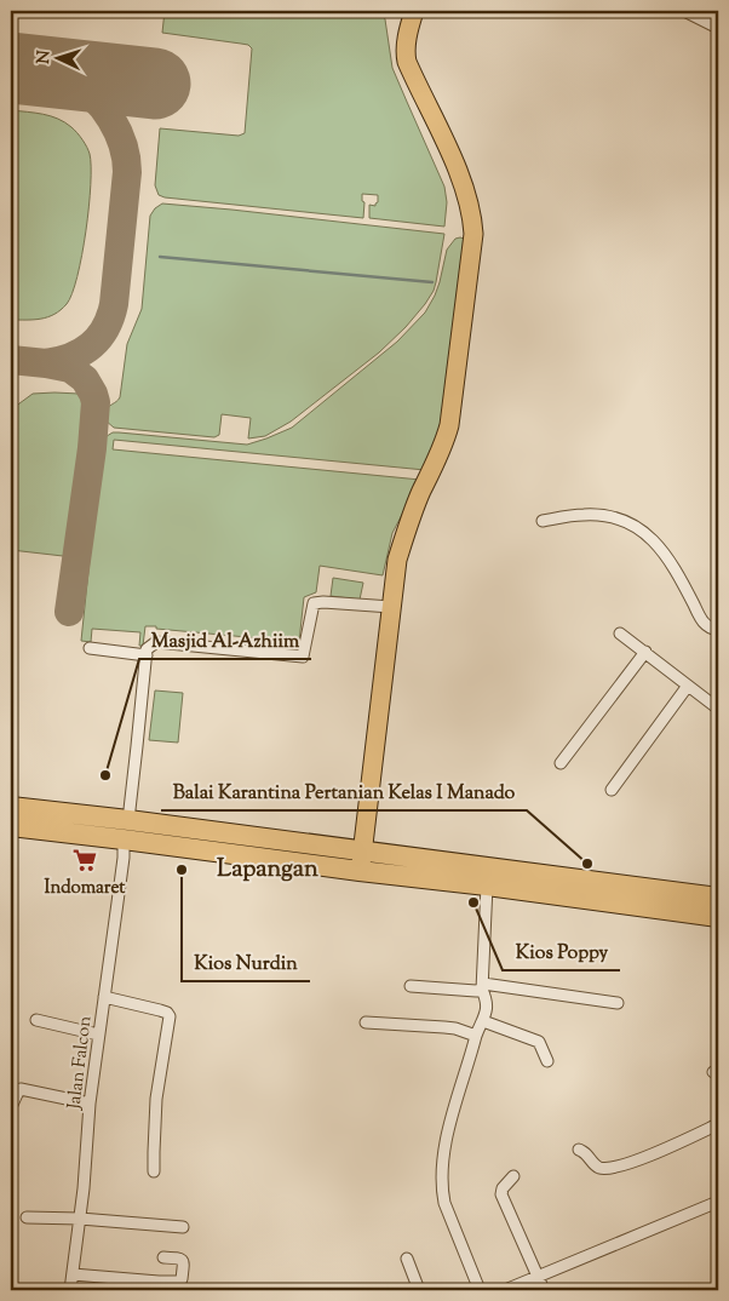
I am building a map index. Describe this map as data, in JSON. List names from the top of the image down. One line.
{"streets":{"street":["Jalan Falcon"]},"districts":["Lapangan"],"places":{"other":["Masjid Al-Azhiim","Balai Karantina Pertanian Kelas I Manado","Kios Nurdin","Kios Poppy"],"supermarket":["Indomaret"]},"north":"left"}
